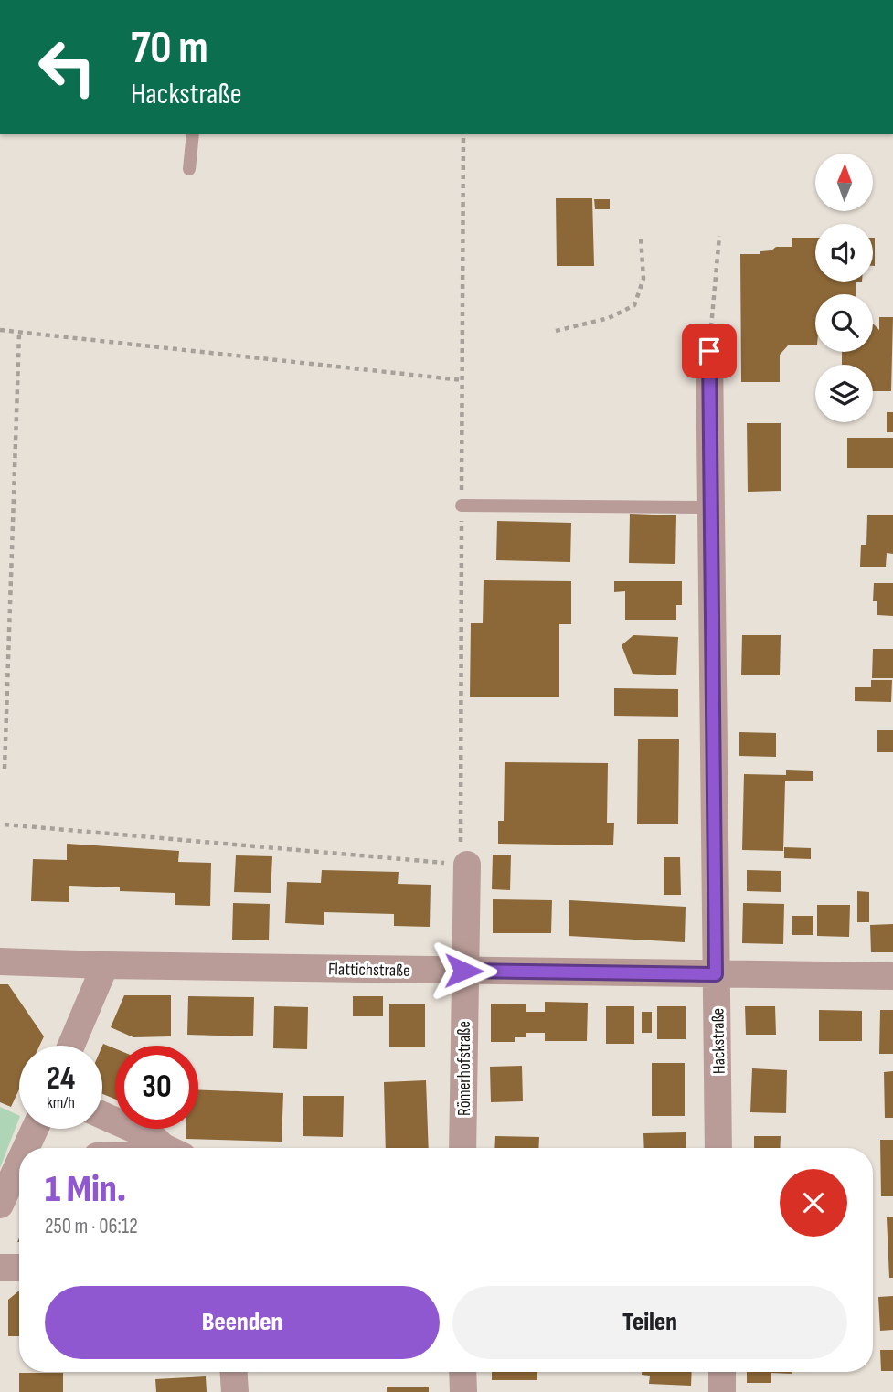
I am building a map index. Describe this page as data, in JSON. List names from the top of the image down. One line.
{"streets":{"street":["Flattichstraße","Hackstraße","Römerhofstraße"]},"crossings":[["Flattichstraße","Hackstraße"],["Flattichstraße","Römerhofstraße"]],"north":"top","page":{"turn":["70 m","Hackstraße"],"speed":"24 km/h","limit":"30","heading":["1 Min.","250 m · 06:12"],"buttons":["Beenden","Teilen"]}}
